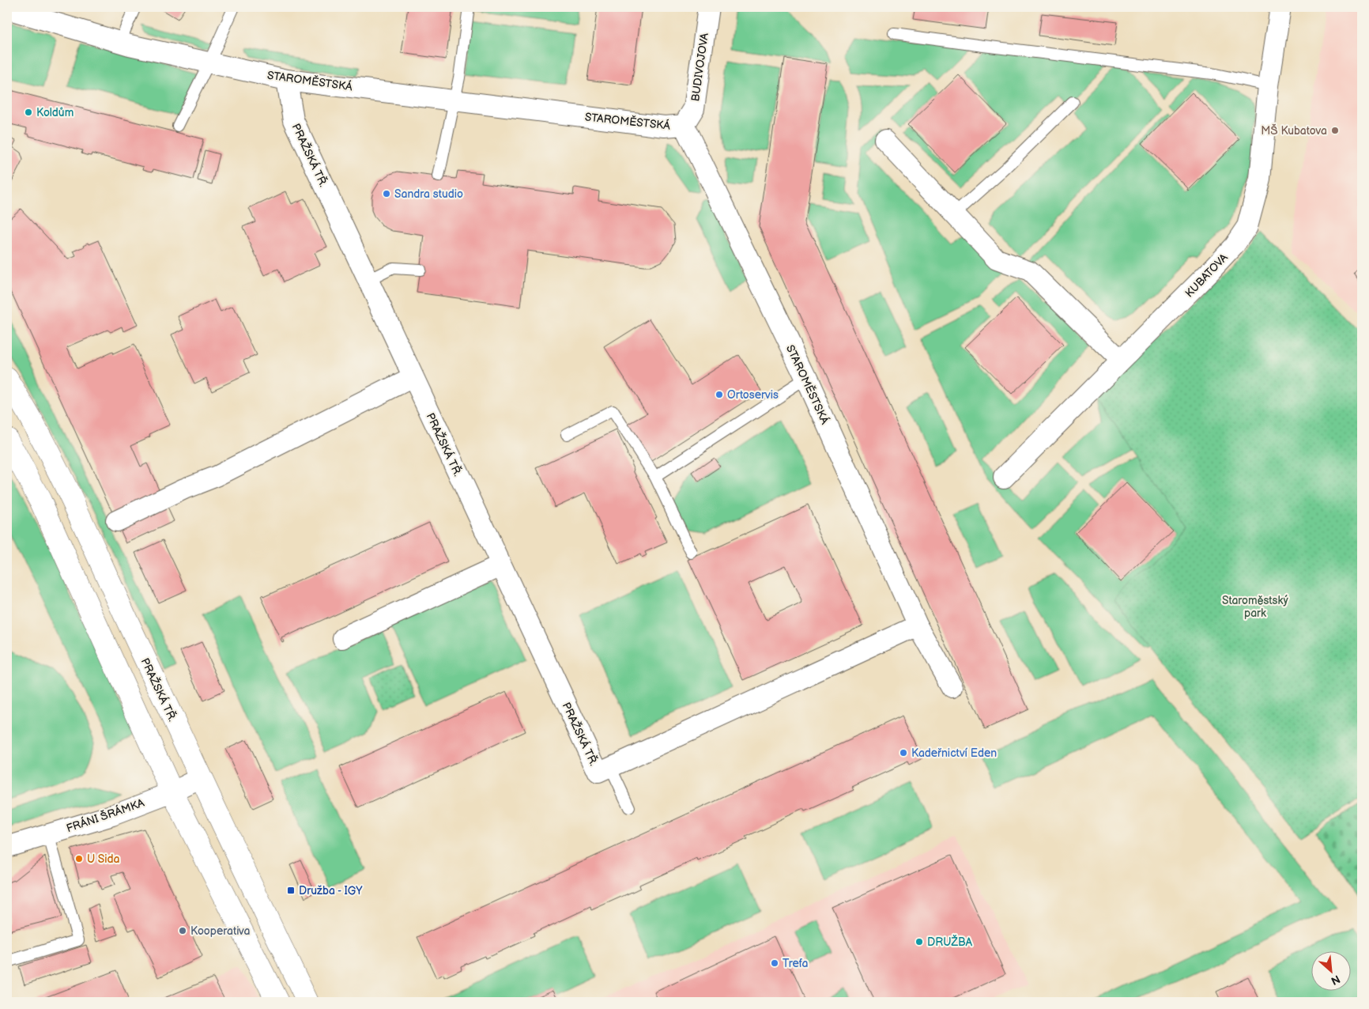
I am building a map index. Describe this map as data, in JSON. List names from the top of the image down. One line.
{"streets":{"street":["BUDIVOJOVA","STAROMĚSTSKÁ","PRAŽSKÁ TŘ.","KUBATOVA","FRÁNI ŠRÁMKA"]},"crossings":[["BUDIVOJOVA","STAROMĚSTSKÁ"],["STAROMĚSTSKÁ","PRAŽSKÁ TŘ."],["PRAŽSKÁ TŘ.","FRÁNI ŠRÁMKA"]],"parks":["Staroměstský park"],"places":{"other":["Koldům","MŠ Kubatova","Sandra studio","Ortoservis","Kadeřnictví Eden","U Sida","Kooperativa","DRUŽBA","Trefa"],"transit":["Družba - IGY"]},"north":"bottom right"}
